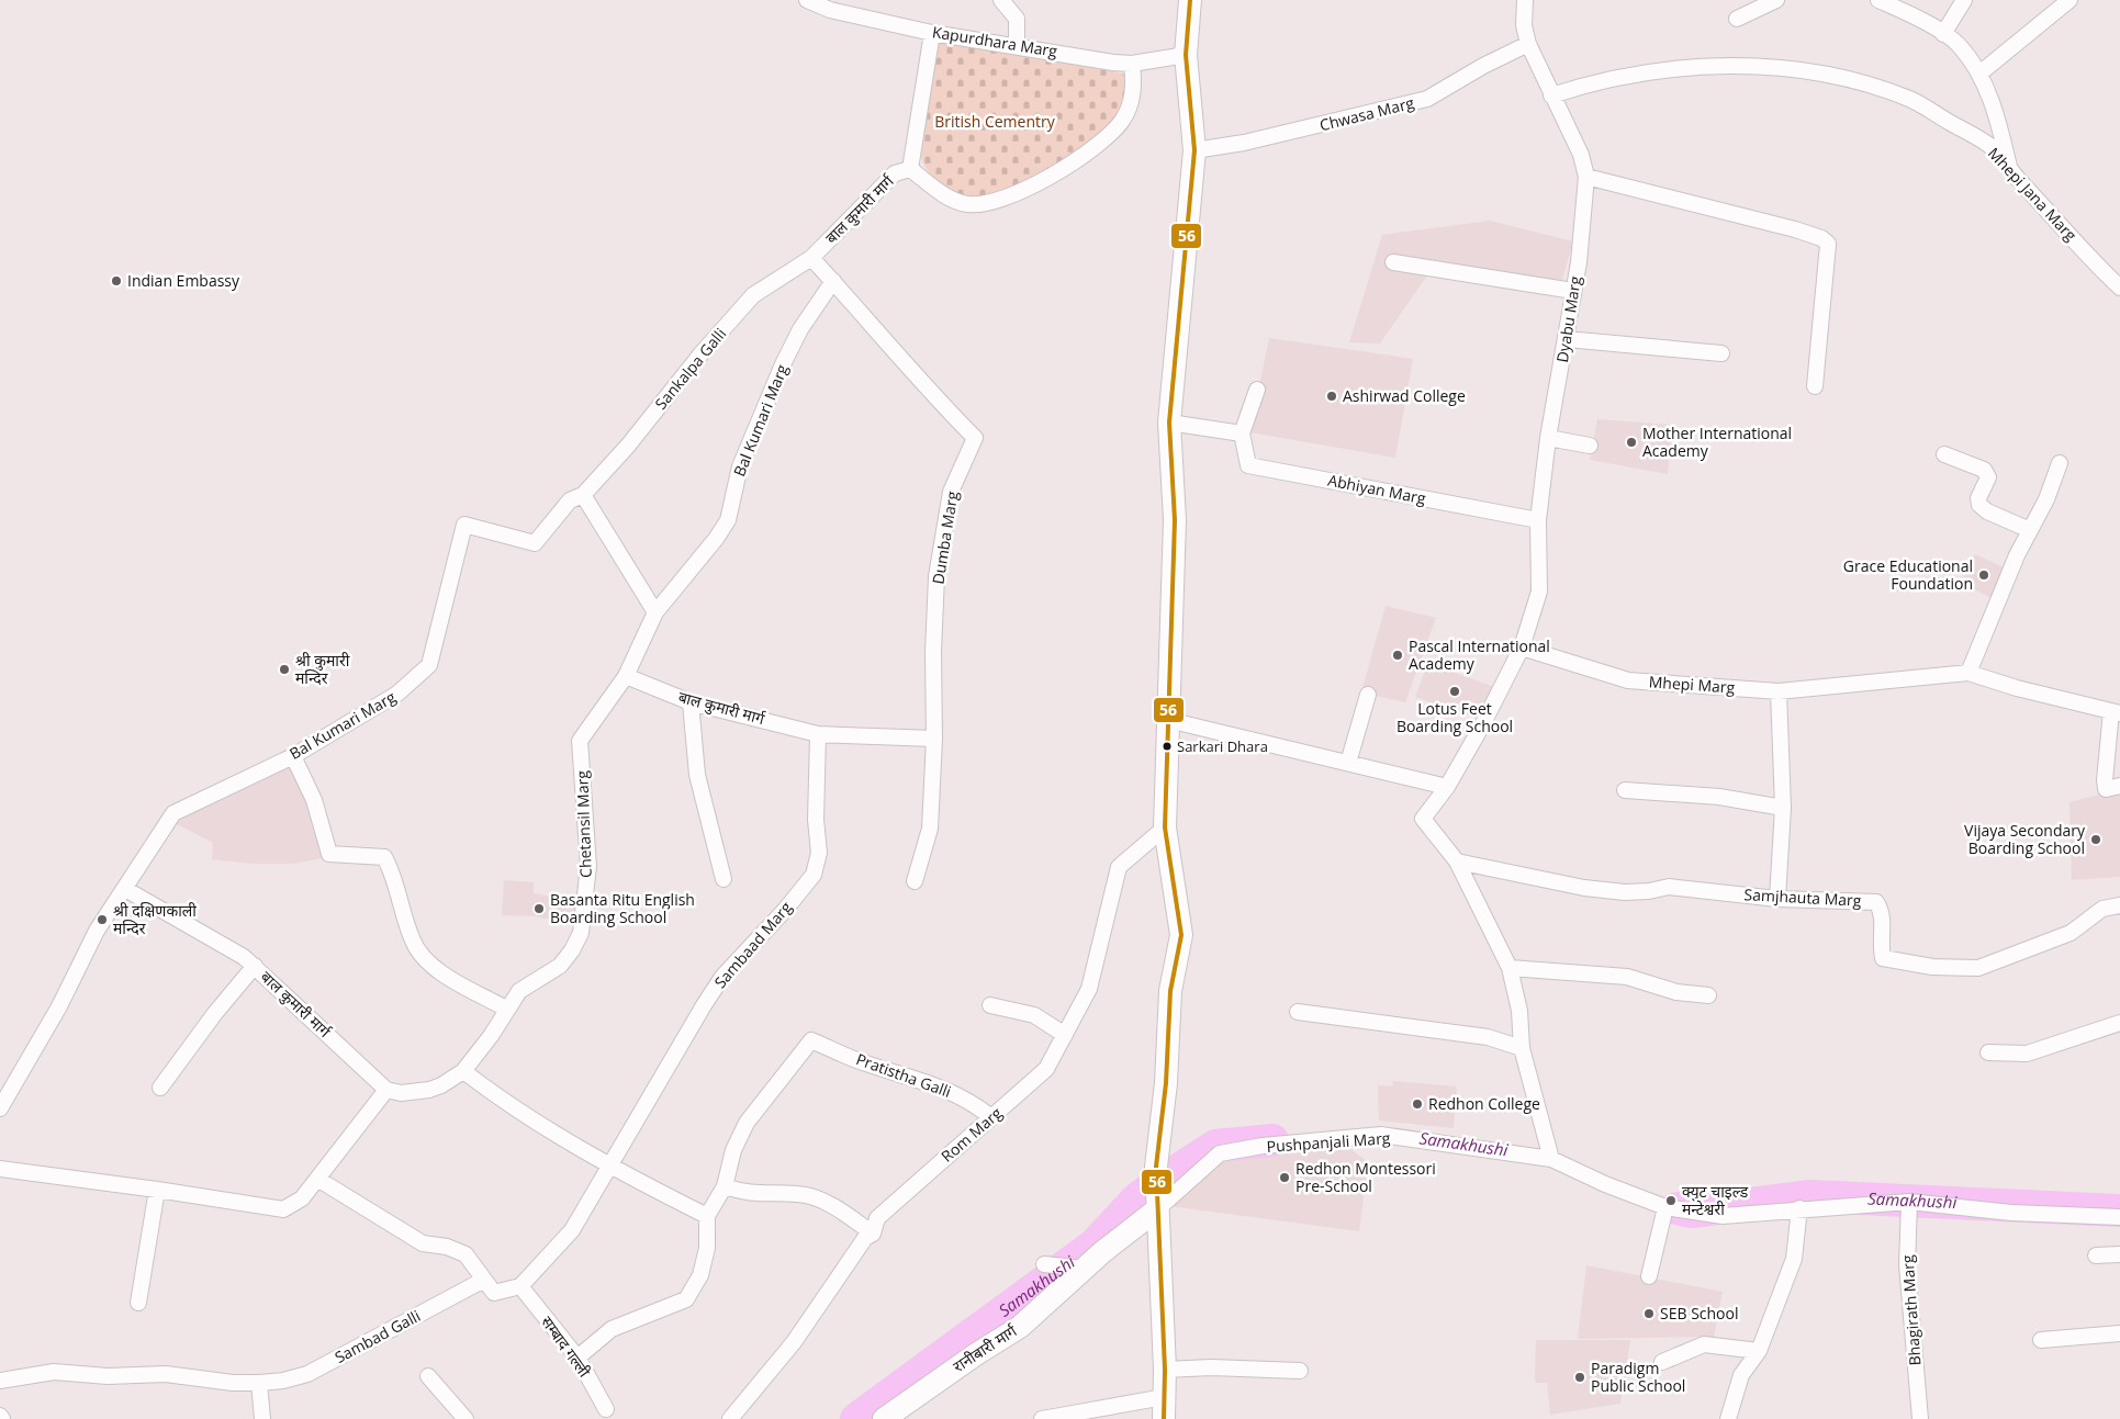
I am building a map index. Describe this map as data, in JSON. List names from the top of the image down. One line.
{"streets":{"main road":["रानीबारी मार्ग"],"street":["Kapurdhara Marg","Chwasa Marg","Mhepi Jana Marg","बाल कुमारी मार्ग","Dyabu Marg","Sankalpa Galli","Bal Kumari Marg","Abhiyan Marg","Dumba Marg","Mhepi Marg","Chetansil Marg","Samjhauta Marg","Sambaad Marg","Pratistha Galli","Rom Marg","Pushpanjali Marg","Bhagirath Marg","Sambad Galli","सम्बाद गल्ली"]},"crossings":[["Chwasa Marg","Dyabu Marg"],["Mhepi Jana Marg","Dyabu Marg"],["बाल कुमारी मार्ग","Sankalpa Galli"],["बाल कुमारी मार्ग","Bal Kumari Marg"],["बाल कुमारी मार्ग","Chetansil Marg"],["बाल कुमारी मार्ग","Sambaad Marg"],["Dyabu Marg","Abhiyan Marg"],["Dyabu Marg","Mhepi Marg"],["Sankalpa Galli","Bal Kumari Marg"],["Bal Kumari Marg","Dumba Marg"],["Bal Kumari Marg","Chetansil Marg"],["Sambaad Marg","सम्बाद गल्ली"],["Pratistha Galli","Rom Marg"],["Pushpanjali Marg","Bhagirath Marg"],["Pushpanjali Marg","रानीबारी मार्ग"]],"water":["Samakhushi"],"parks":["British Cementry"],"places":["Indian Embassy","Ashirwad College","Mother International Academy","Grace Educational Foundation","Pascal International Academy","श्री कुमारी मन्दिर","Lotus Feet Boarding School","Sarkari Dhara","Vijaya Secondary Boarding School","Basanta Ritu English Boarding School","श्री दक्षिणकाली मन्दिर","Redhon College","Redhon Montessori Pre-School","क्युट चाइल्ड मन्टेश्वरी","SEB School","Paradigm Public School"],"lines":["transit line 56"]}
